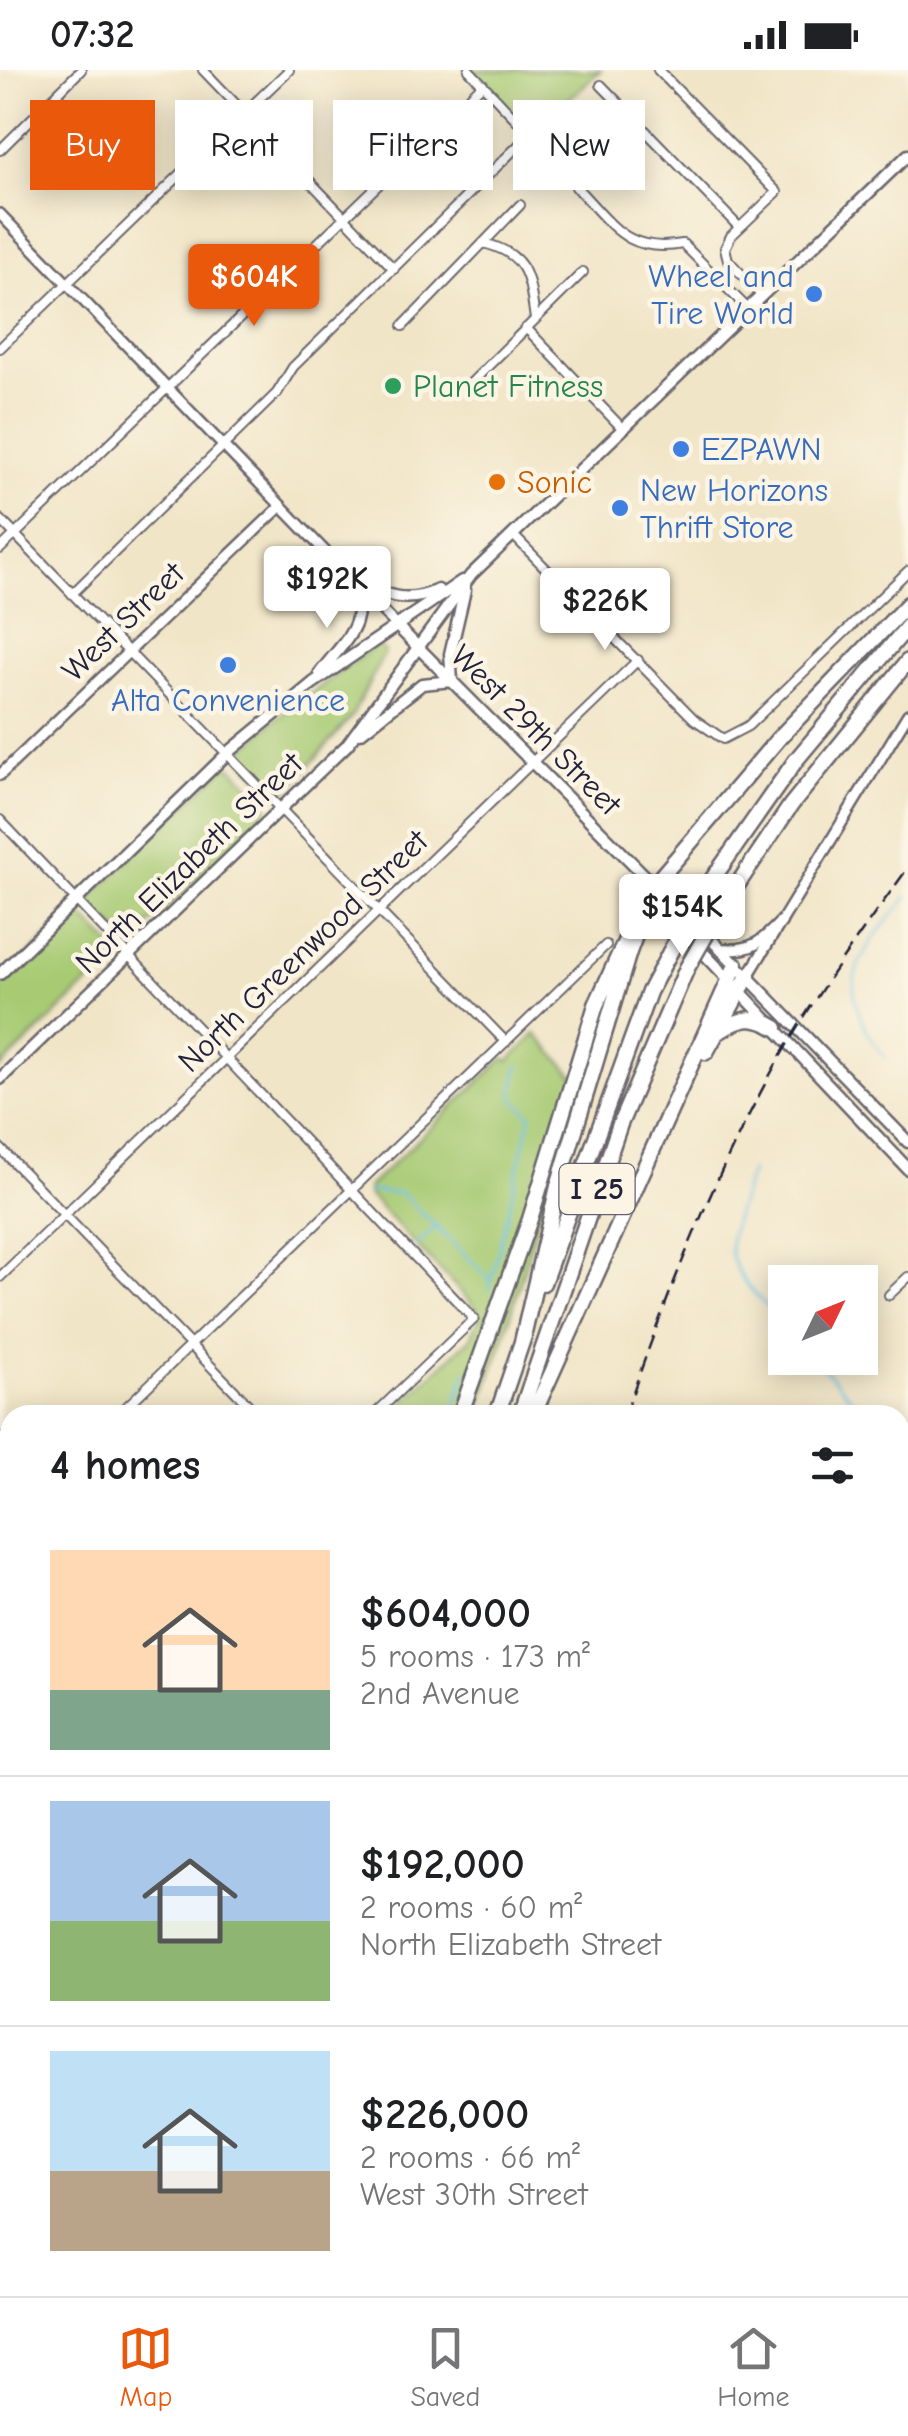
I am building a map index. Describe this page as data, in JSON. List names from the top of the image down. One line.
{"streets":{"highway":["I 25"],"main road":["West 29th Street","North Elizabeth Street"],"street":["West Street","North Greenwood Street"]},"crossings":[["West Street","West 29th Street"],["West 29th Street","North Elizabeth Street"],["West 29th Street","North Greenwood Street"]],"places":["Wheel and Tire World","Planet Fitness","EZPAWN","Sonic","New Horizons Thrift Store","Alta Convenience"],"north":"top right","page":{"status":"07:32","chip":["Buy","Rent","Filters","New"],"price":["$604K","$192K","$226K","$154K"],"heading":"4 homes","list":[{"name":"$604,000","note":"5 rooms · 173 m² · 2nd Avenue"},{"name":"$192,000","note":"2 rooms · 60 m² · North Elizabeth Street"},{"name":"$226,000","note":"2 rooms · 66 m² · West 30th Street"}],"tabs":["Map","Saved","Home"]}}
